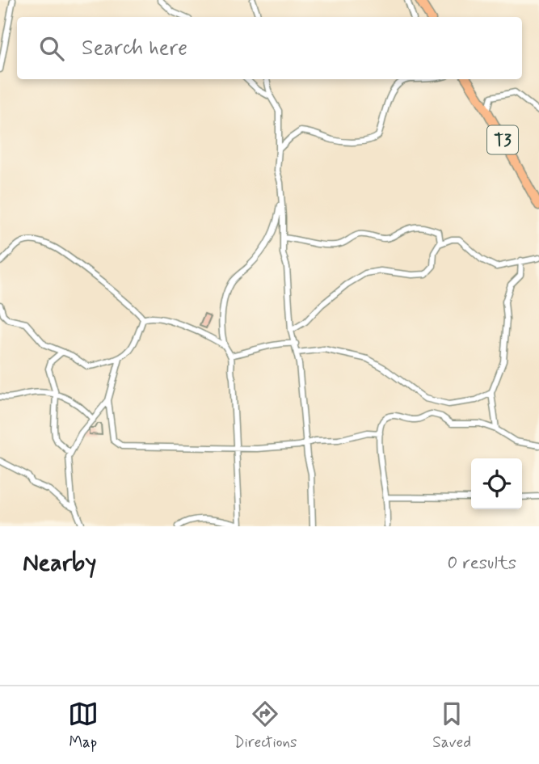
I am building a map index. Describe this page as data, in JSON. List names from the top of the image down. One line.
{"streets":{"highway":["T3"]},"page":{"search":"Search here","heading":["Nearby","0 results"],"nav":["Map","Directions","Saved"]}}
